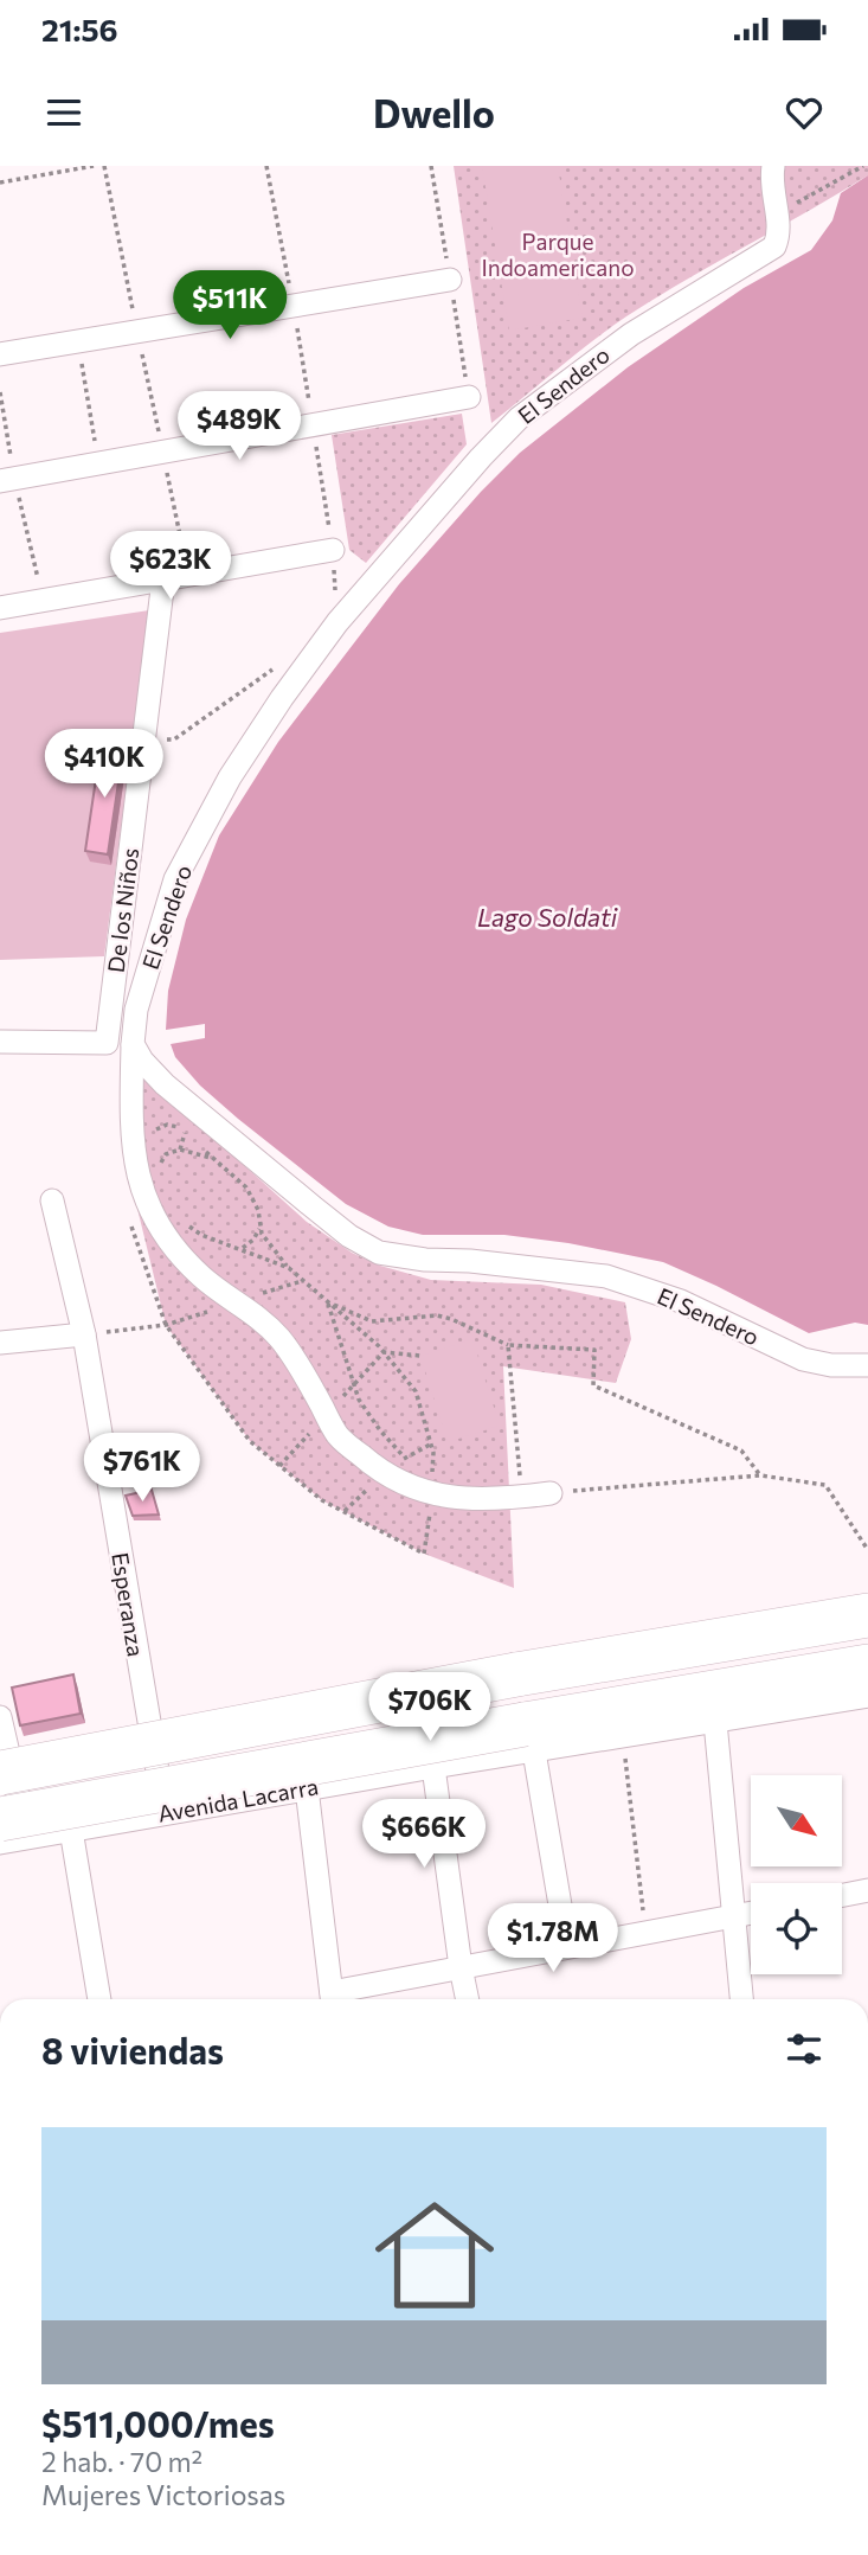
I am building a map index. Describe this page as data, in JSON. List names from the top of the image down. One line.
{"streets":{"street":["El Sendero","De los Niños","Esperanza","Avenida Lacarra"]},"crossings":[["Esperanza","Avenida Lacarra"]],"water":["Lago Soldati"],"parks":["Parque Indoamericano"],"north":"bottom right","page":{"status":"21:56","header":"Dwello","price":["$511K","$489K","$623K","$410K","$761K","$706K","$666K","$1.78M"],"heading":"8 viviendas","list":[{"name":"$511,000/mes","note":"2 hab. · 70 m² · Mujeres Victoriosas"}]}}
